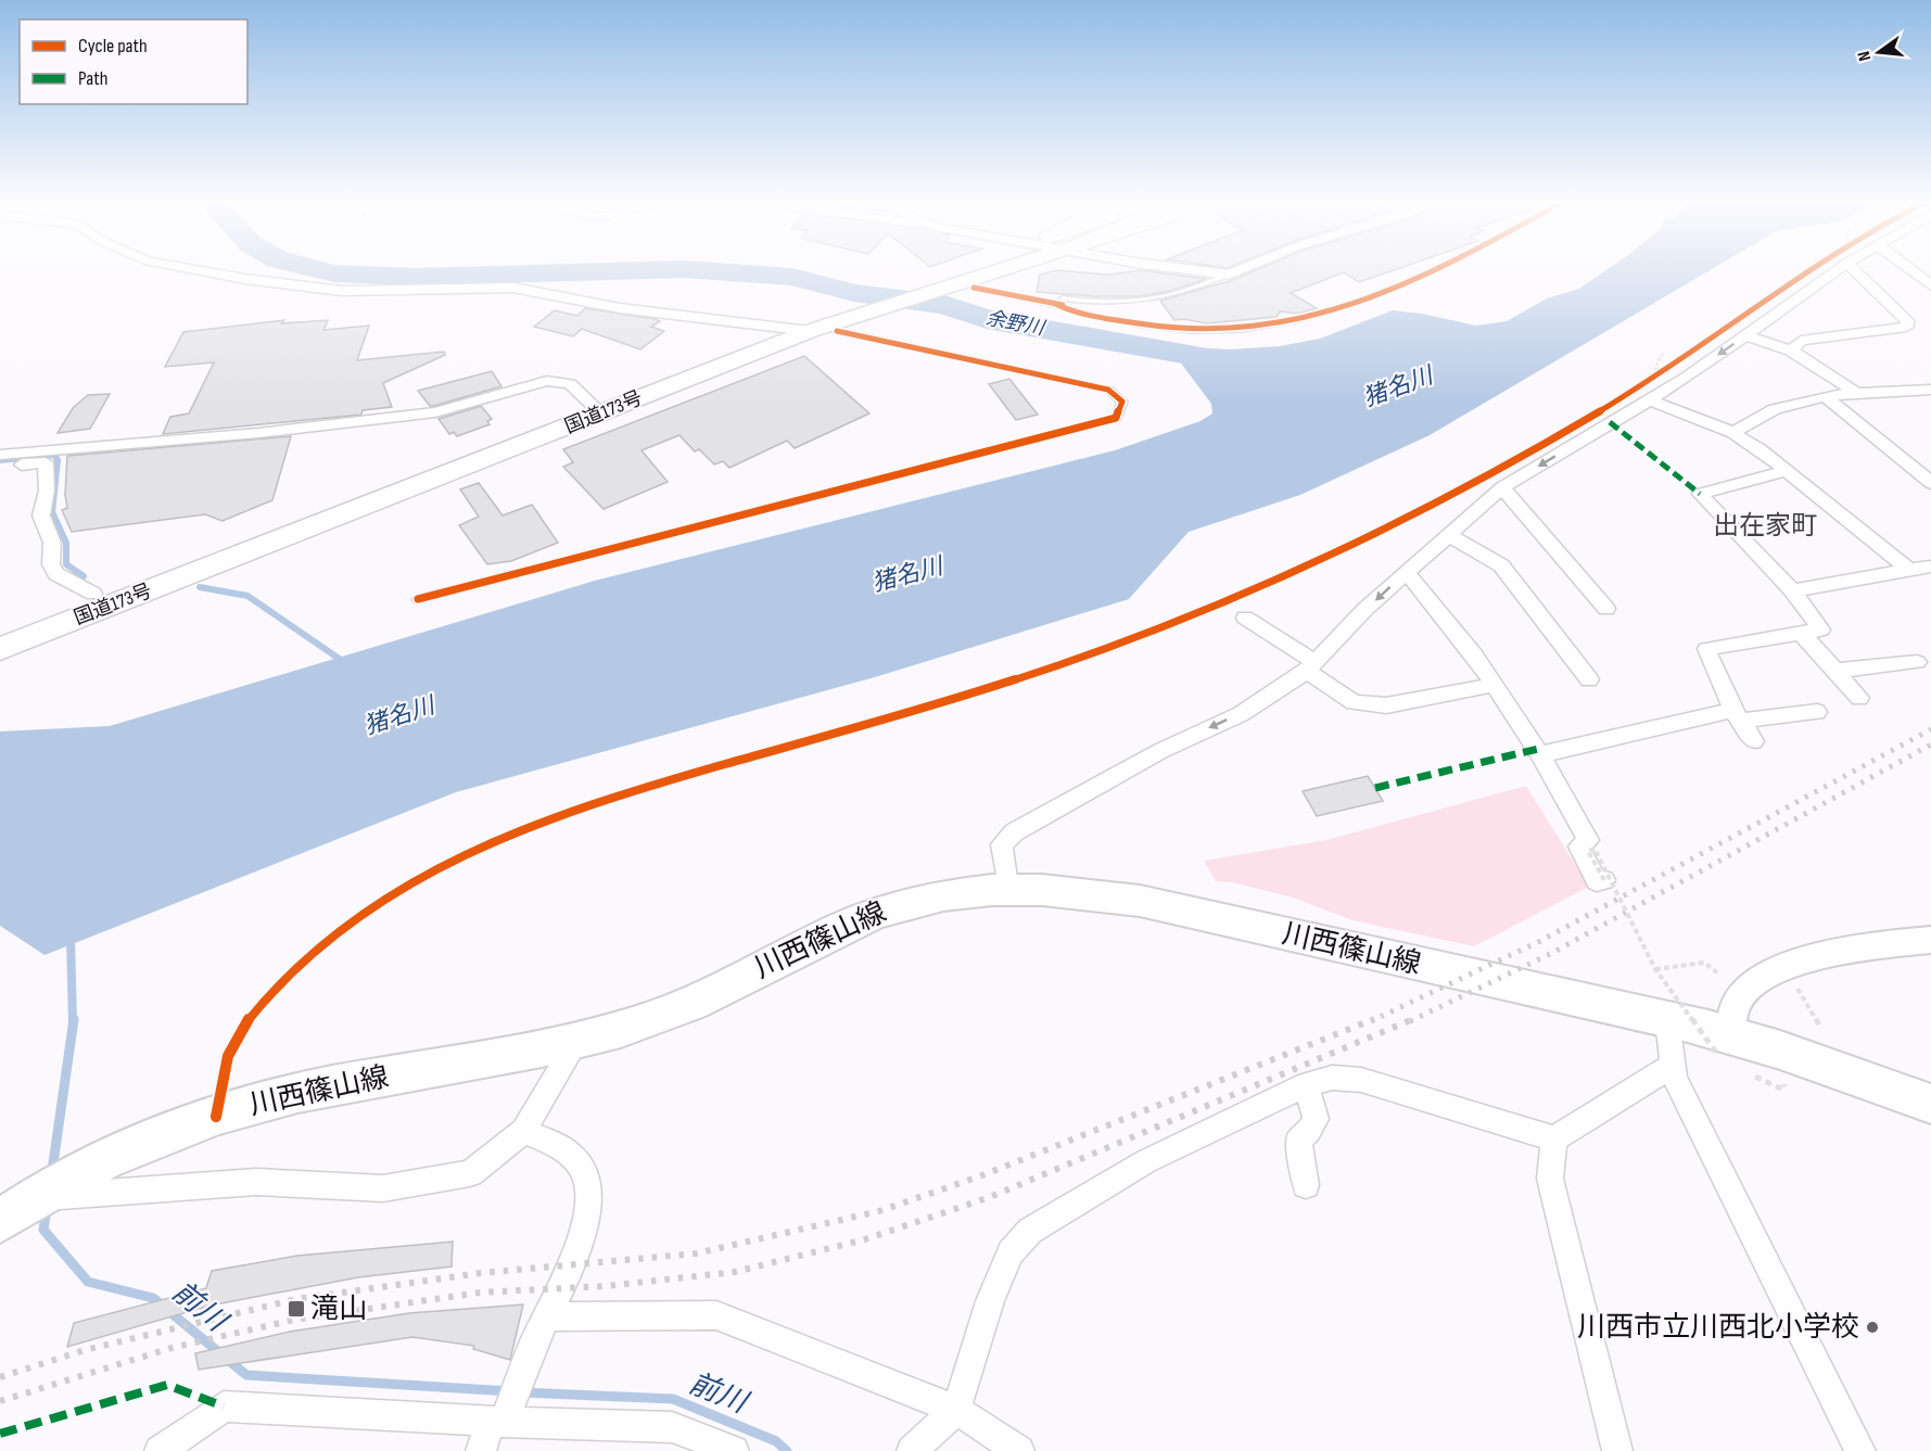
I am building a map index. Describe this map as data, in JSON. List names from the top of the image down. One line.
{"streets":{"highway":["国道173号"],"main road":["川西篠山線"]},"districts":["出在家町"],"water":["余野川","猪名川","前川"],"places":{"transit":["滝山"],"other":["川西市立川西北小学校"]},"legend":["Cycle path","Path"],"north":"left"}
